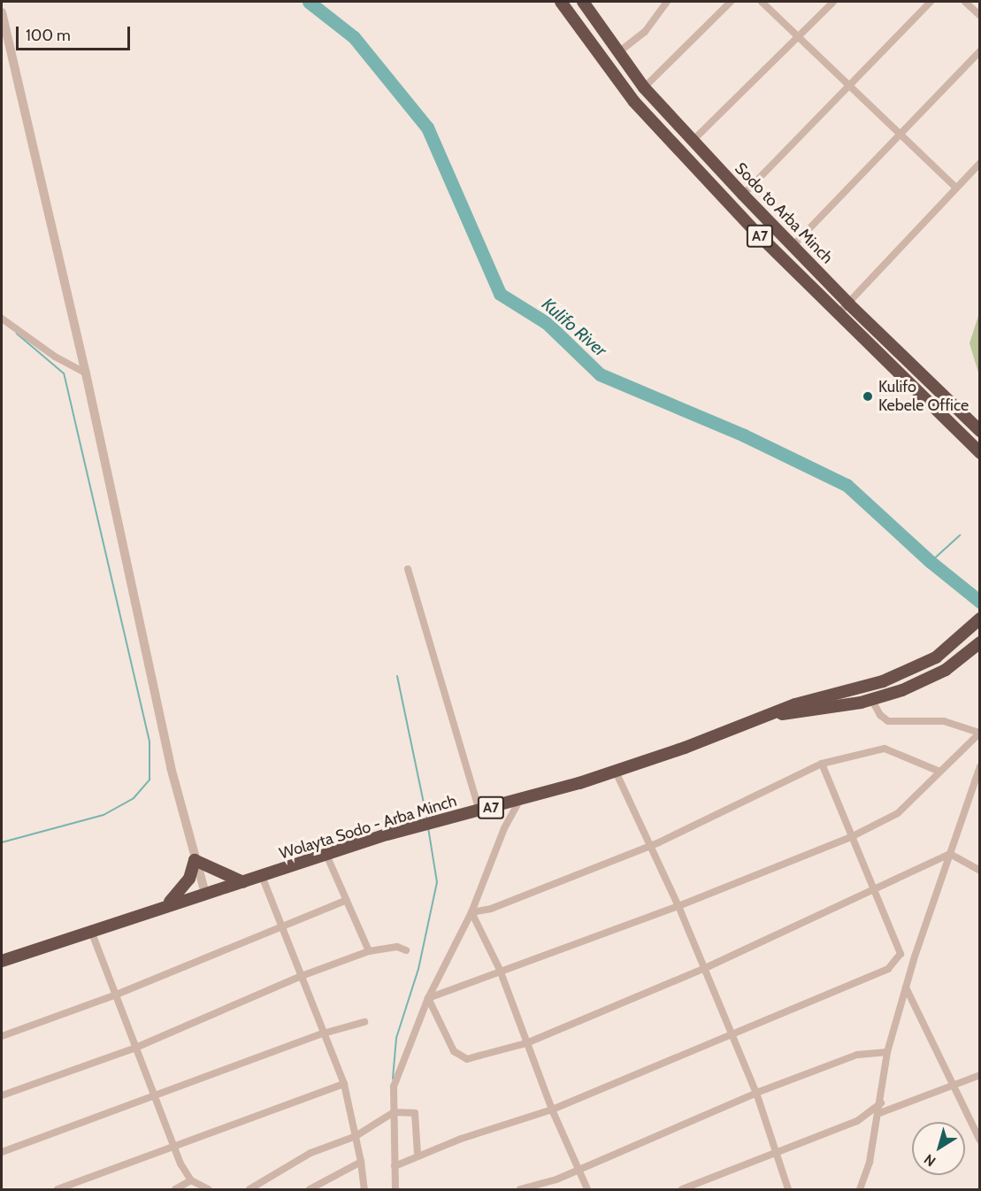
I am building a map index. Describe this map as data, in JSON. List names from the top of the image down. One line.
{"streets":{"highway":["Sodo to Arba Minch","A7","Wolayta Sodo - Arba Minch"]},"water":["Kulifo River"],"places":["Kulifo Kebele Office"],"scale_bar":"100 m","north":"bottom left"}
